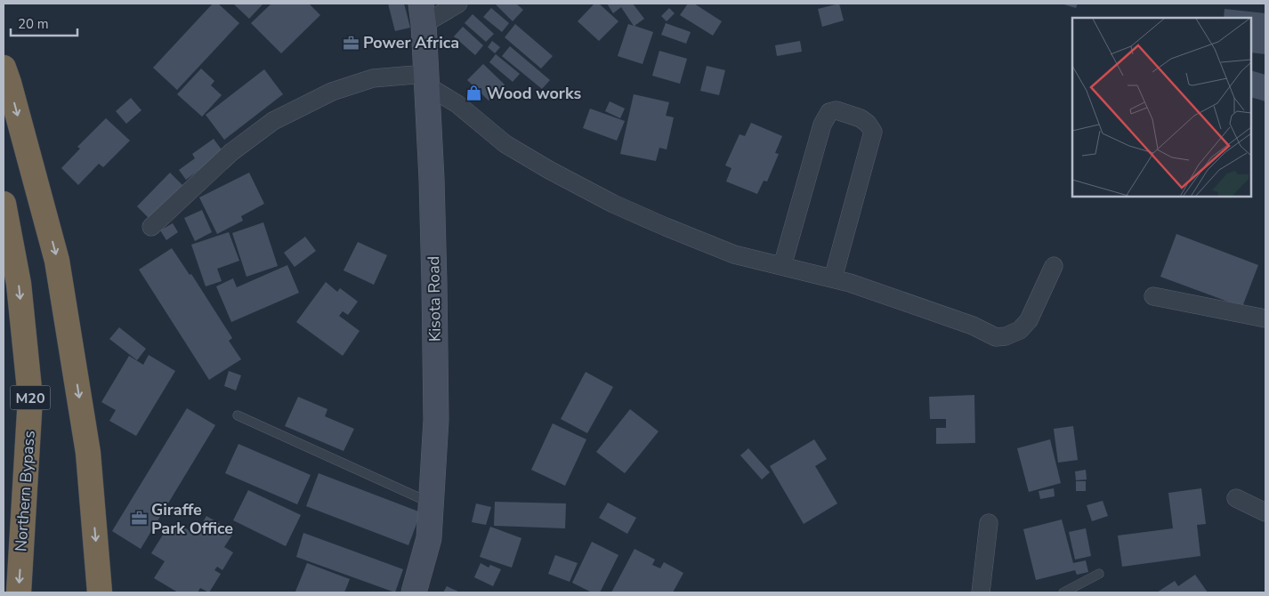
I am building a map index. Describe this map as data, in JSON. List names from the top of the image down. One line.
{"streets":{"highway":["M20","Northern Bypass"],"street":["Kisota Road"]},"places":{"office":["Power Africa","Giraffe Park Office"],"shop":["Wood works"]},"scale_bar":"20 m"}
